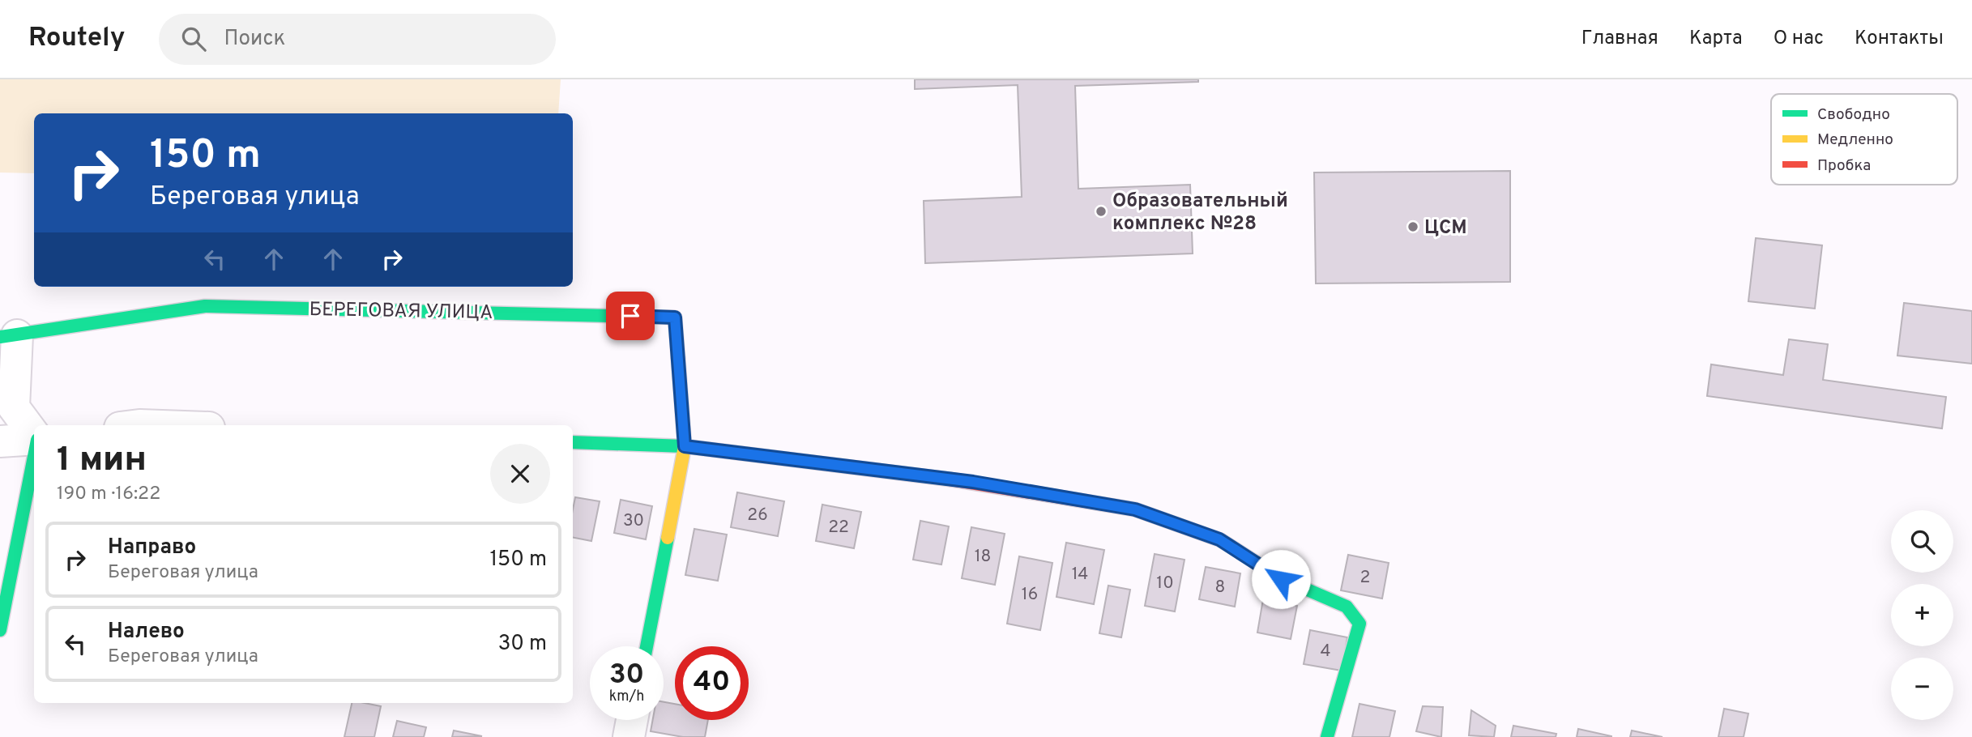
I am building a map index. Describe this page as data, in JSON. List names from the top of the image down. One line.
{"streets":{"street":["БЕРЕГОВАЯ УЛИЦА"]},"places":["Образовательный комплекс №28","ЦСМ"],"house_numbers":["26","30","22","18","14","2","10","8","16","4"],"legend":["Свободно","Медленно","Пробка"],"page":{"header":"Routely","search":"Поиск","nav":["Главная","Карта","О нас","Контакты"],"turn":["150 m","Береговая улица"],"heading":["1 мин","190 m · 16:22"],"map_buttons":["+","−"],"list":[{"name":"Направо","note":"Береговая улица","value":"150 m"},{"name":"Налево","note":"Береговая улица","value":"30 m"}],"speed":"30 km/h","limit":"40"}}
